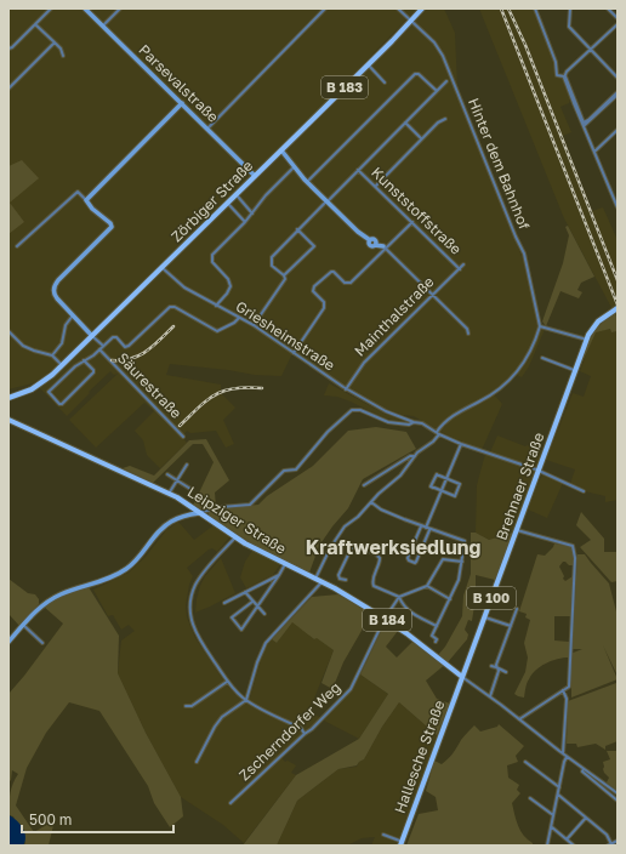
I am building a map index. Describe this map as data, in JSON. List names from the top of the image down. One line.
{"streets":{"main road":["B 183","Zörbiger Straße","Brehnaer Straße","Leipziger Straße","B 100","B 184","Hallesche Straße"],"street":["Parsevalstraße","Hinter dem Bahnhof","Kunststoffstraße","Mainthalstraße","Griesheimstraße","Säurestraße","Zscherndorfer Weg"]},"crossings":[["Parsevalstraße","Zörbiger Straße"],["Hinter dem Bahnhof","Zörbiger Straße"],["Zörbiger Straße","Griesheimstraße"],["Zörbiger Straße","Säurestraße"],["Kunststoffstraße","Mainthalstraße"],["Mainthalstraße","Griesheimstraße"],["Griesheimstraße","Brehnaer Straße"],["Brehnaer Straße","Leipziger Straße"],["Brehnaer Straße","Hallesche Straße"],["Leipziger Straße","Zscherndorfer Weg"],["Leipziger Straße","Hallesche Straße"]],"districts":["Kraftwerksiedlung"],"scale_bar":"500 m"}
